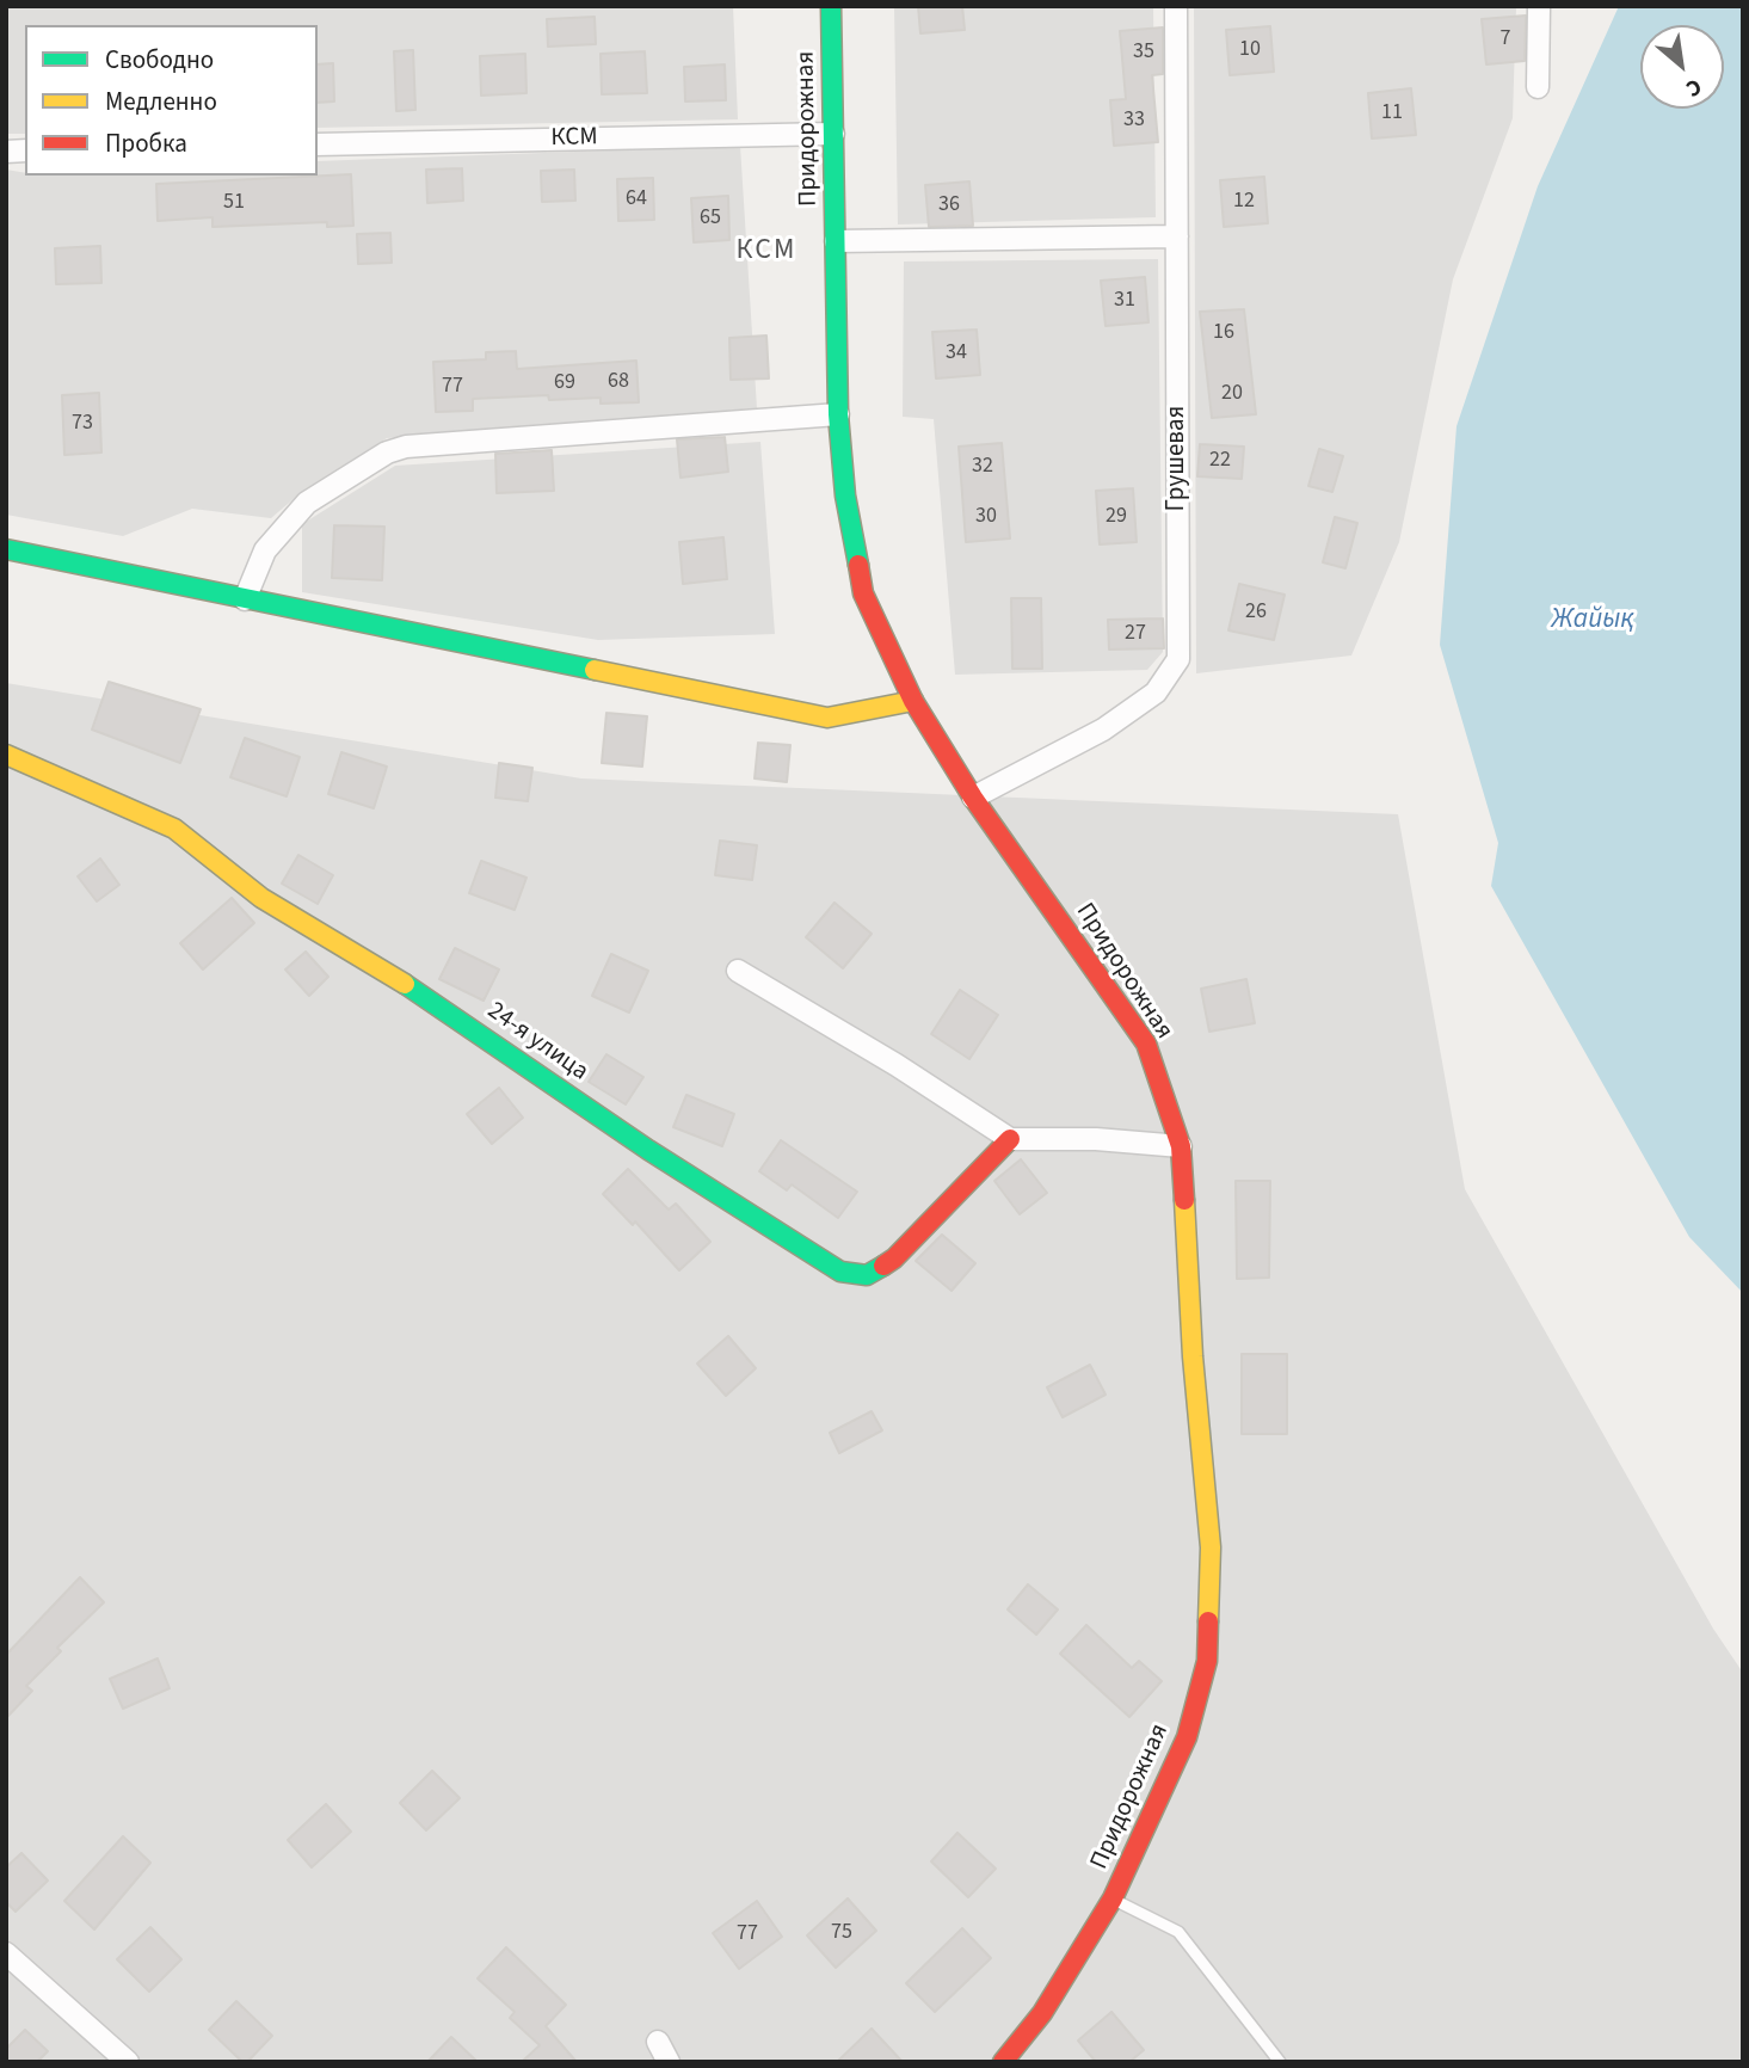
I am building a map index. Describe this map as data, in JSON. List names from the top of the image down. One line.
{"streets":{"street":["Придорожная","КСМ","Грушевая","24-я улица"]},"crossings":[["Придорожная","КСМ"],["Придорожная","Грушевая"]],"districts":["КСМ"],"water":["Жайық"],"house_numbers":["7","10","35","11","33","64","12","51","36","65","31","16","34","68","69","77","20","73","22","32","30","29","26","27","75","77"],"legend":["Свободно","Медленно","Пробка"],"north":"bottom right"}
